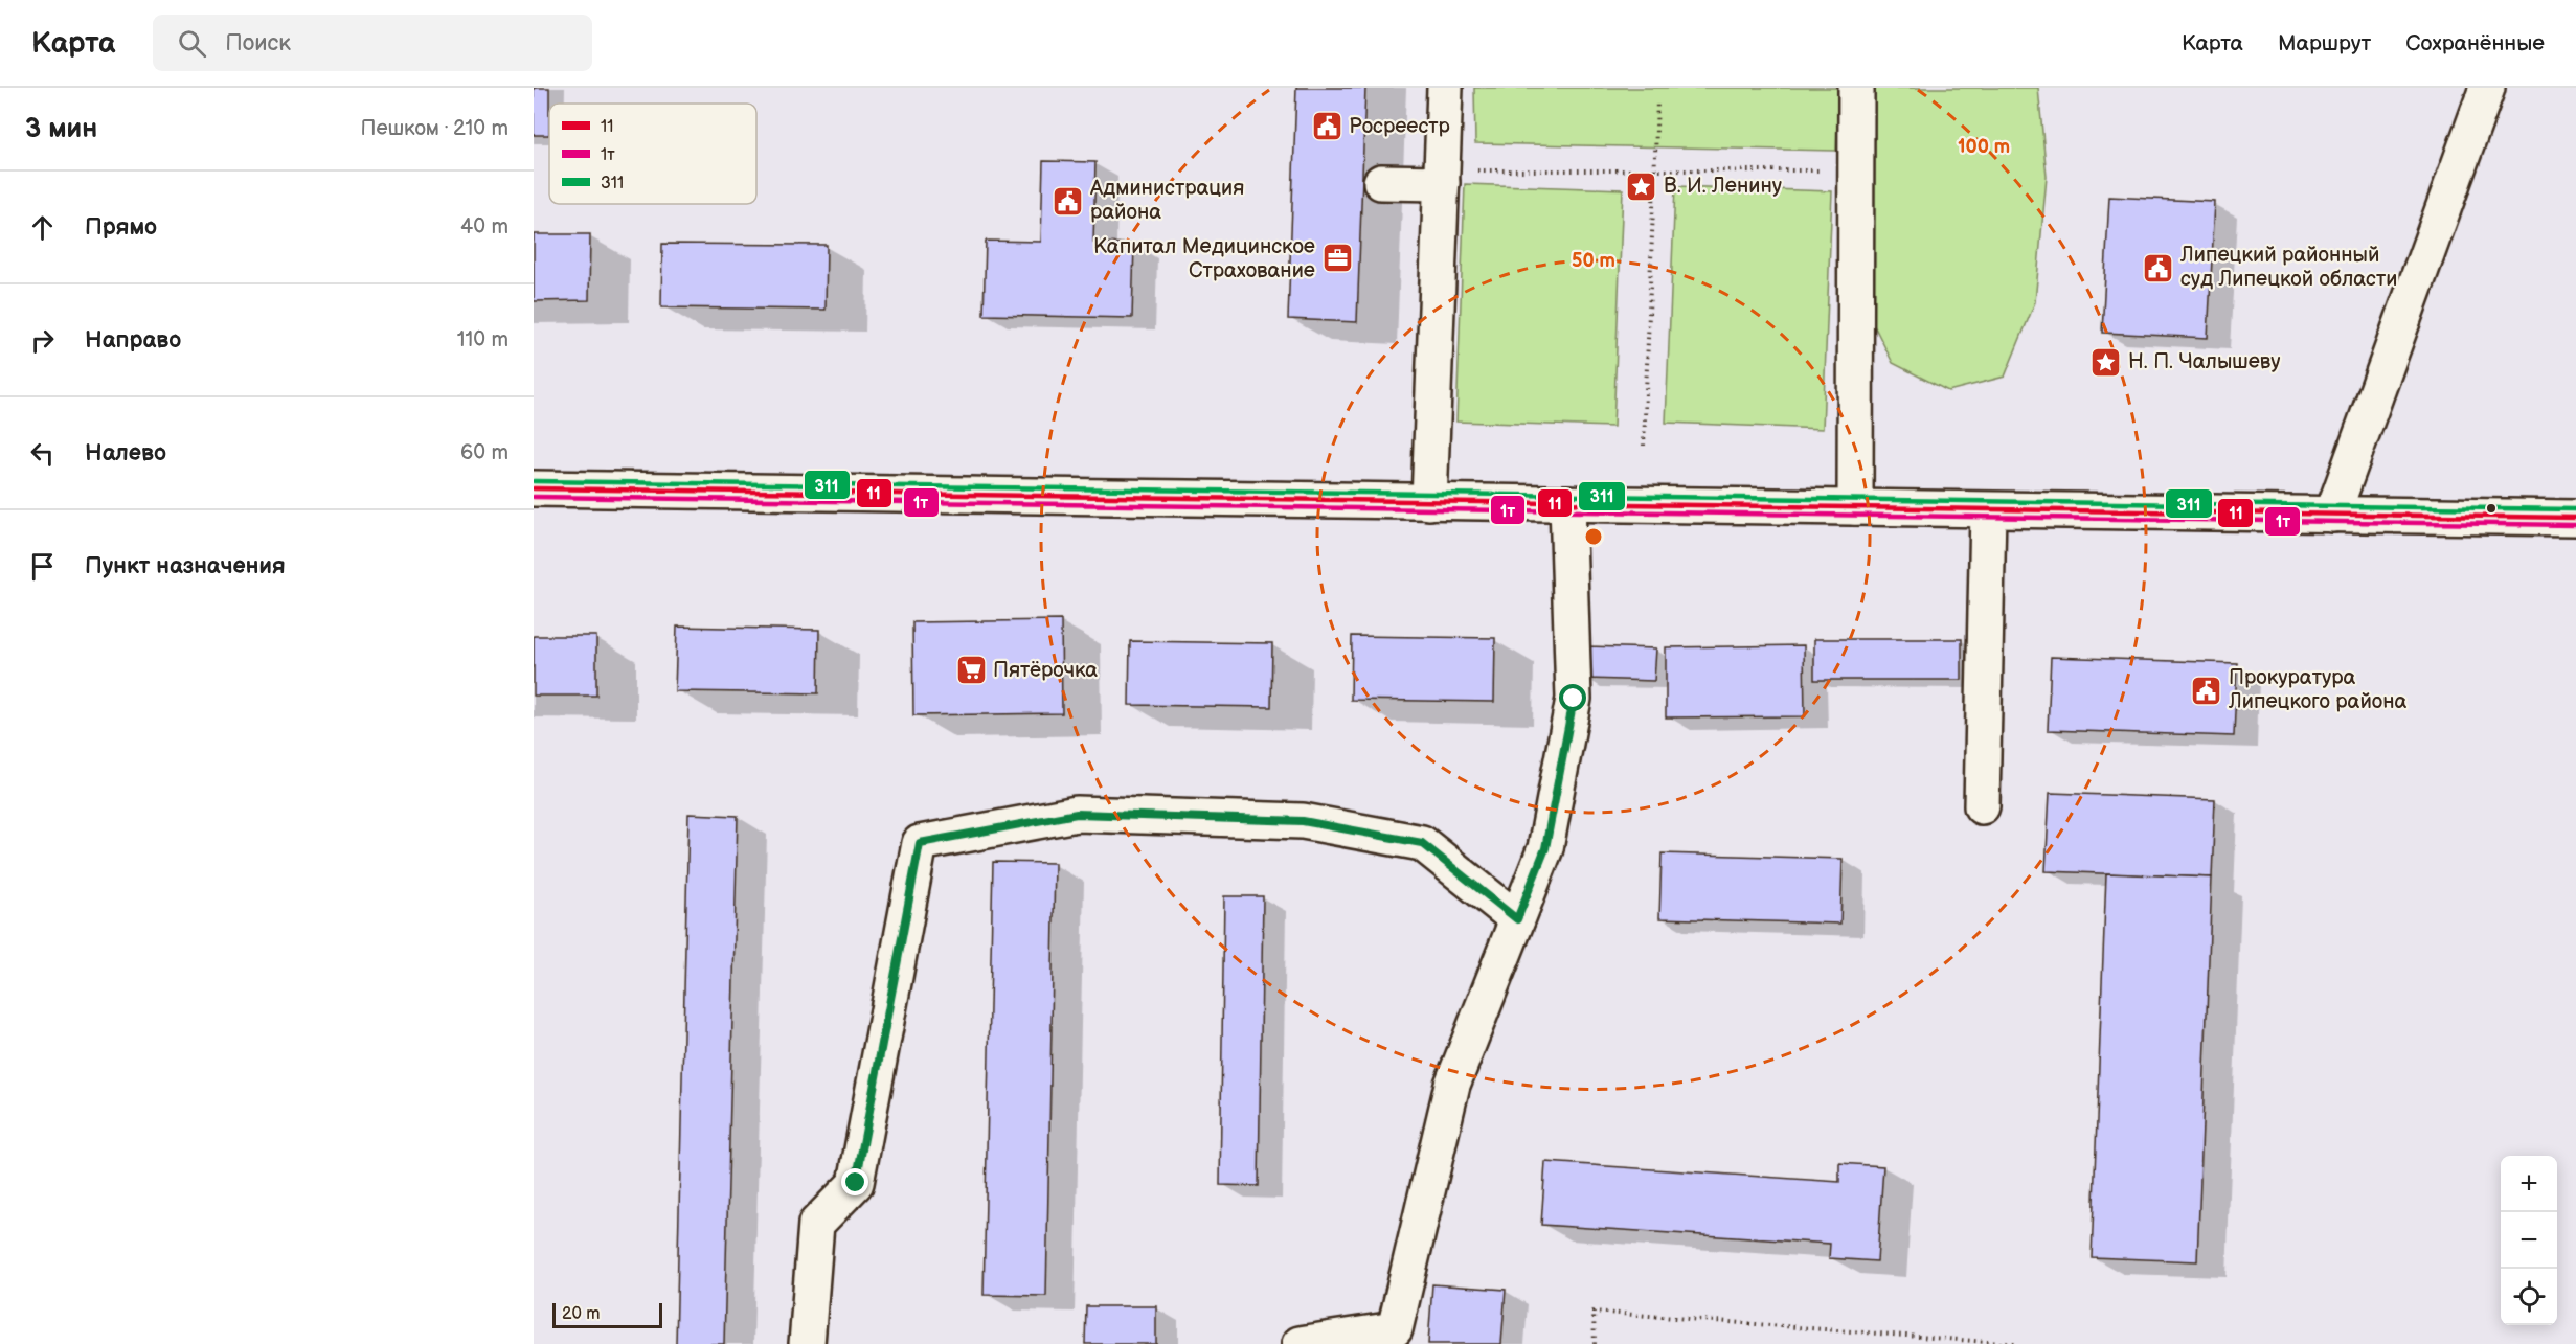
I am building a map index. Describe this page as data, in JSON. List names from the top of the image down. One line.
{"places":{"public building":["Росреестр","Администрация района","Липецкий районный суд Липецкой области","Прокуратура Липецкого района"],"place":["В. И. Ленину","Н. П. Чалышеву"],"office":["Капитал Медицинское Страхование"],"supermarket":["Пятёрочка"]},"lines":["transit line 311","transit line 11","transit line 1т"],"legend":["11","1т","311"],"scale_bar":"20 m","page":{"header":"Карта","search":"Поиск","nav":["Карта","Маршрут","Сохранённые"],"heading":["3 мин","Пешком · 210 m"],"list":[["Прямо","40 m"],["Направо","110 m"],["Налево","60 m"],"Пункт назначения"],"map_buttons":["+","−"],"scale":"20 m"},"rings":["100 m","50 m"]}
